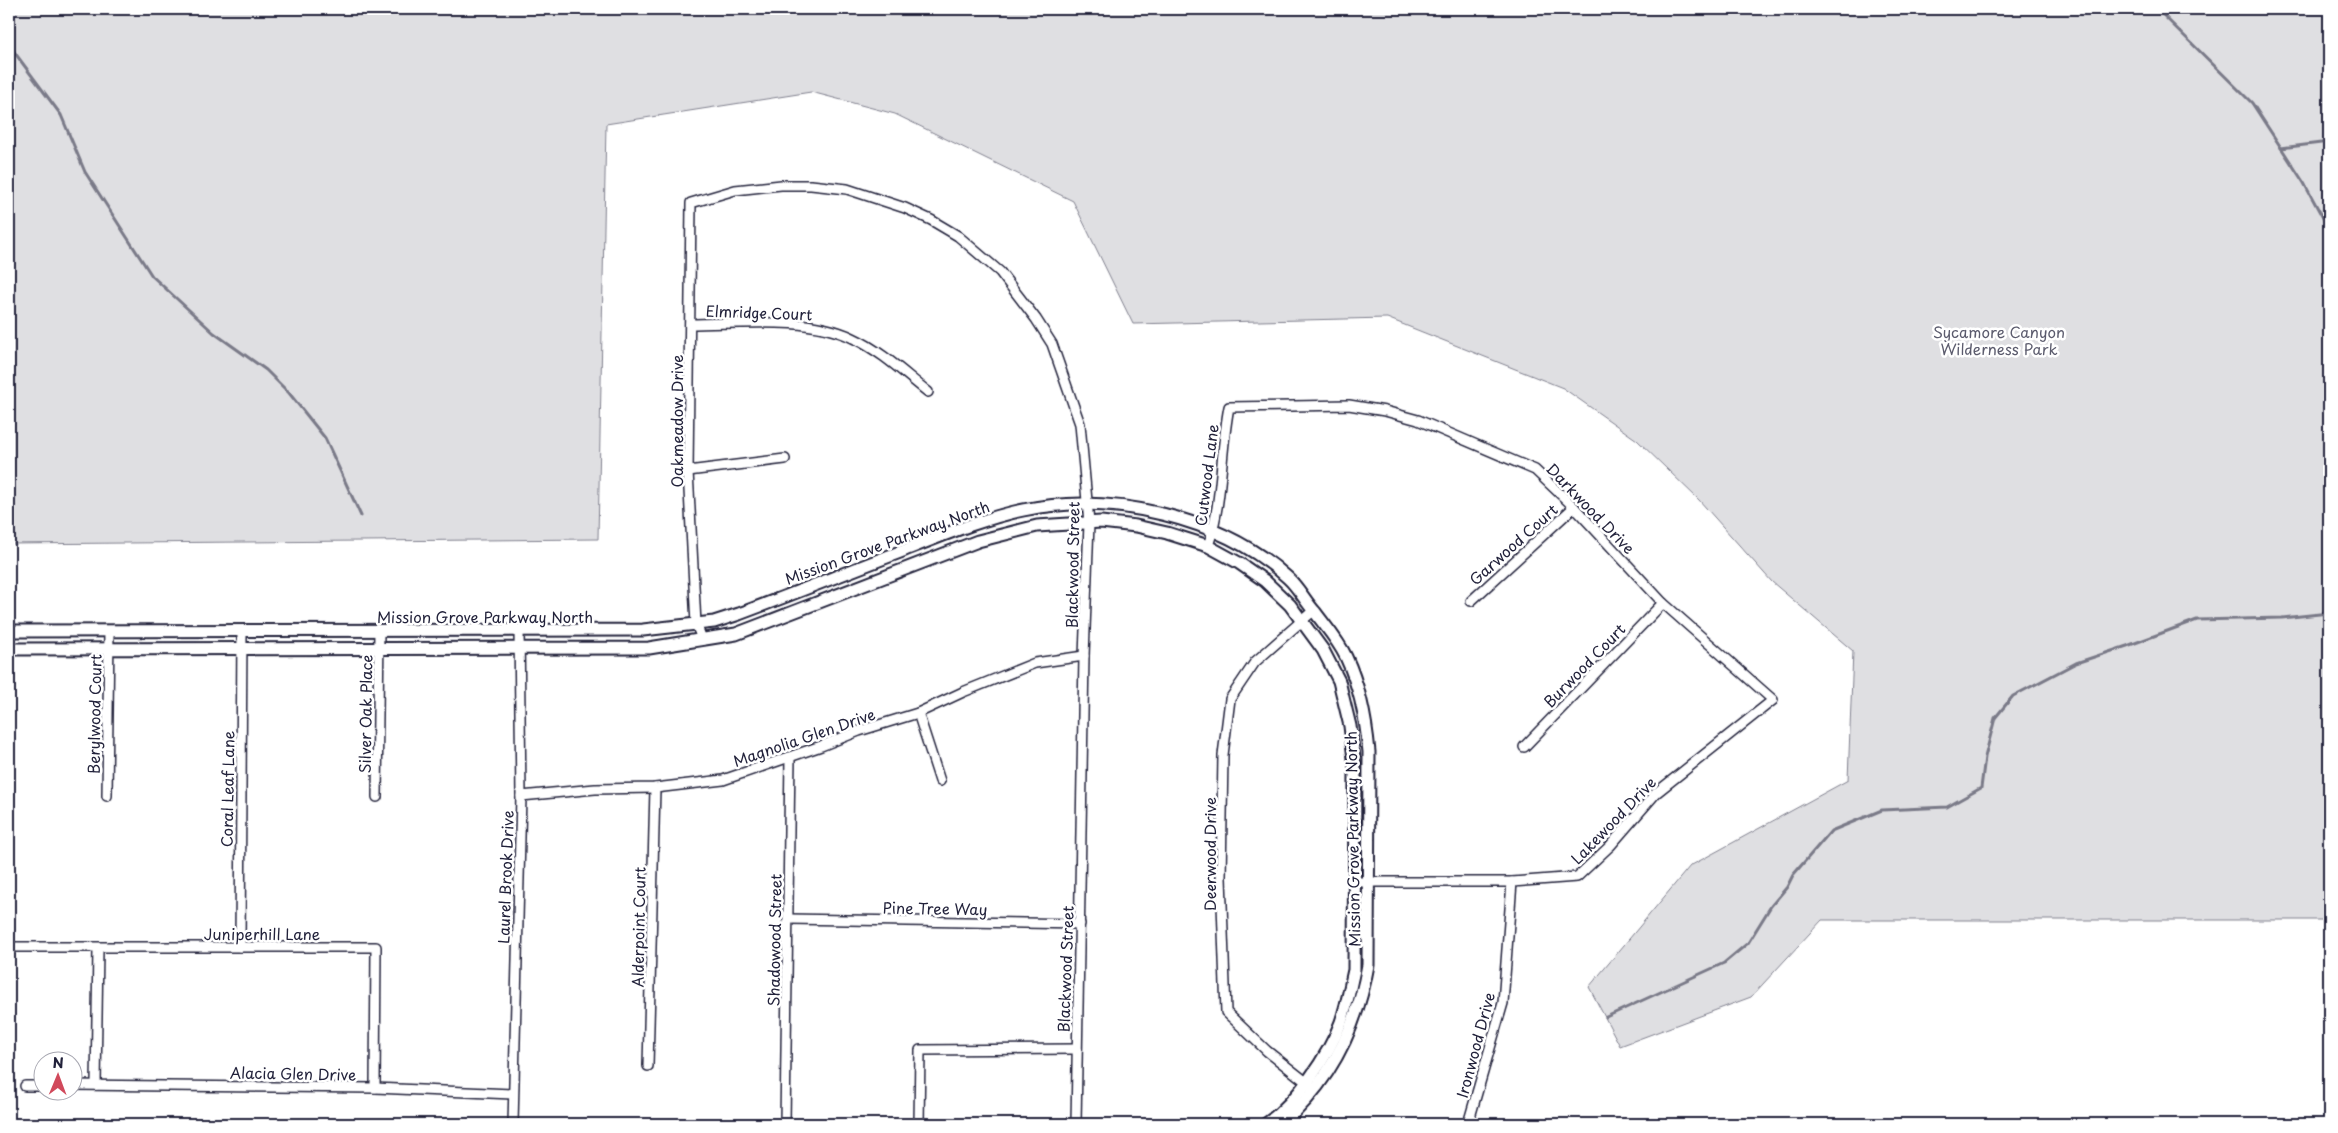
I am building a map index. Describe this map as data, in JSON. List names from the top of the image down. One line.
{"streets":{"street":["Elmridge Court","Oakmeadow Drive","Cutwood Lane","Darkwood Drive","Mission Grove Parkway North","Garwood Court","Blackwood Street","Burwood Court","Berylwood Court","Silver Oak Place","Magnolia Glen Drive","Coral Leaf Lane","Lakewood Drive","Deerwood Drive","Laurel Brook Drive","Pine Tree Way","Alderpoint Court","Juniperhill Lane","Shadowood Street","Ironwood Drive","Alacia Glen Drive"]},"crossings":[["Elmridge Court","Oakmeadow Drive"],["Oakmeadow Drive","Mission Grove Parkway North"],["Oakmeadow Drive","Blackwood Street"],["Cutwood Lane","Darkwood Drive"],["Cutwood Lane","Mission Grove Parkway North"],["Darkwood Drive","Garwood Court"],["Darkwood Drive","Burwood Court"],["Darkwood Drive","Lakewood Drive"],["Mission Grove Parkway North","Blackwood Street"],["Mission Grove Parkway North","Berylwood Court"],["Mission Grove Parkway North","Silver Oak Place"],["Mission Grove Parkway North","Coral Leaf Lane"],["Mission Grove Parkway North","Lakewood Drive"],["Mission Grove Parkway North","Deerwood Drive"],["Mission Grove Parkway North","Laurel Brook Drive"],["Blackwood Street","Magnolia Glen Drive"],["Blackwood Street","Pine Tree Way"],["Magnolia Glen Drive","Laurel Brook Drive"],["Magnolia Glen Drive","Alderpoint Court"],["Magnolia Glen Drive","Shadowood Street"],["Coral Leaf Lane","Juniperhill Lane"],["Lakewood Drive","Ironwood Drive"],["Laurel Brook Drive","Alacia Glen Drive"],["Pine Tree Way","Shadowood Street"],["Juniperhill Lane","Alacia Glen Drive"]],"parks":["Sycamore Canyon Wilderness Park"],"north":"top"}
